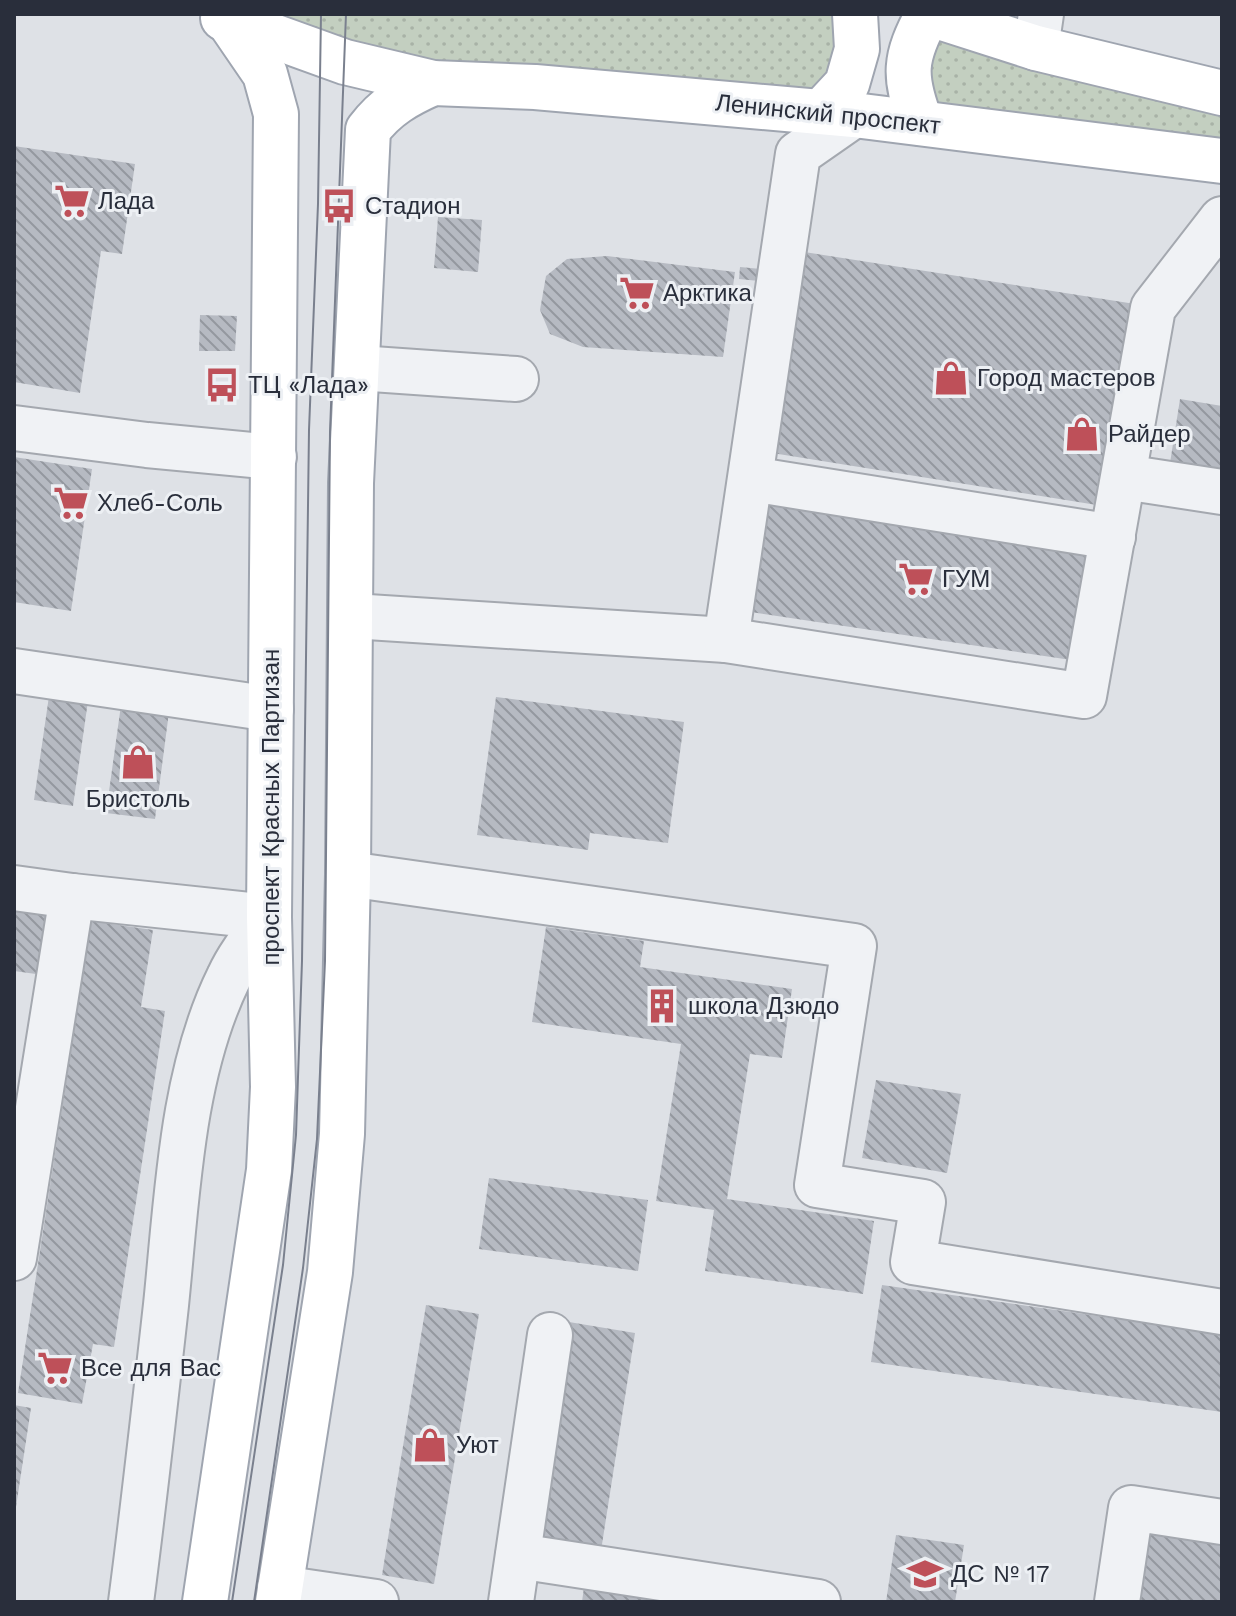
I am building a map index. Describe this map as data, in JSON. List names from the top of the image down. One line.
{"streets":{"main road":["Ленинский проспект","проспект Красных Партизан"]},"crossings":[["Ленинский проспект","проспект Красных Партизан"]],"places":{"supermarket":["Лада","Арктика","Хлеб-Соль","ГУМ","Все для Вас"],"bus stop":["Стадион","ТЦ «Лада»"],"shop":["Город мастеров","Райдер","Бристоль","Уют"],"building":["школа Дзюдо"],"school or university":["ДС № 17"]}}
